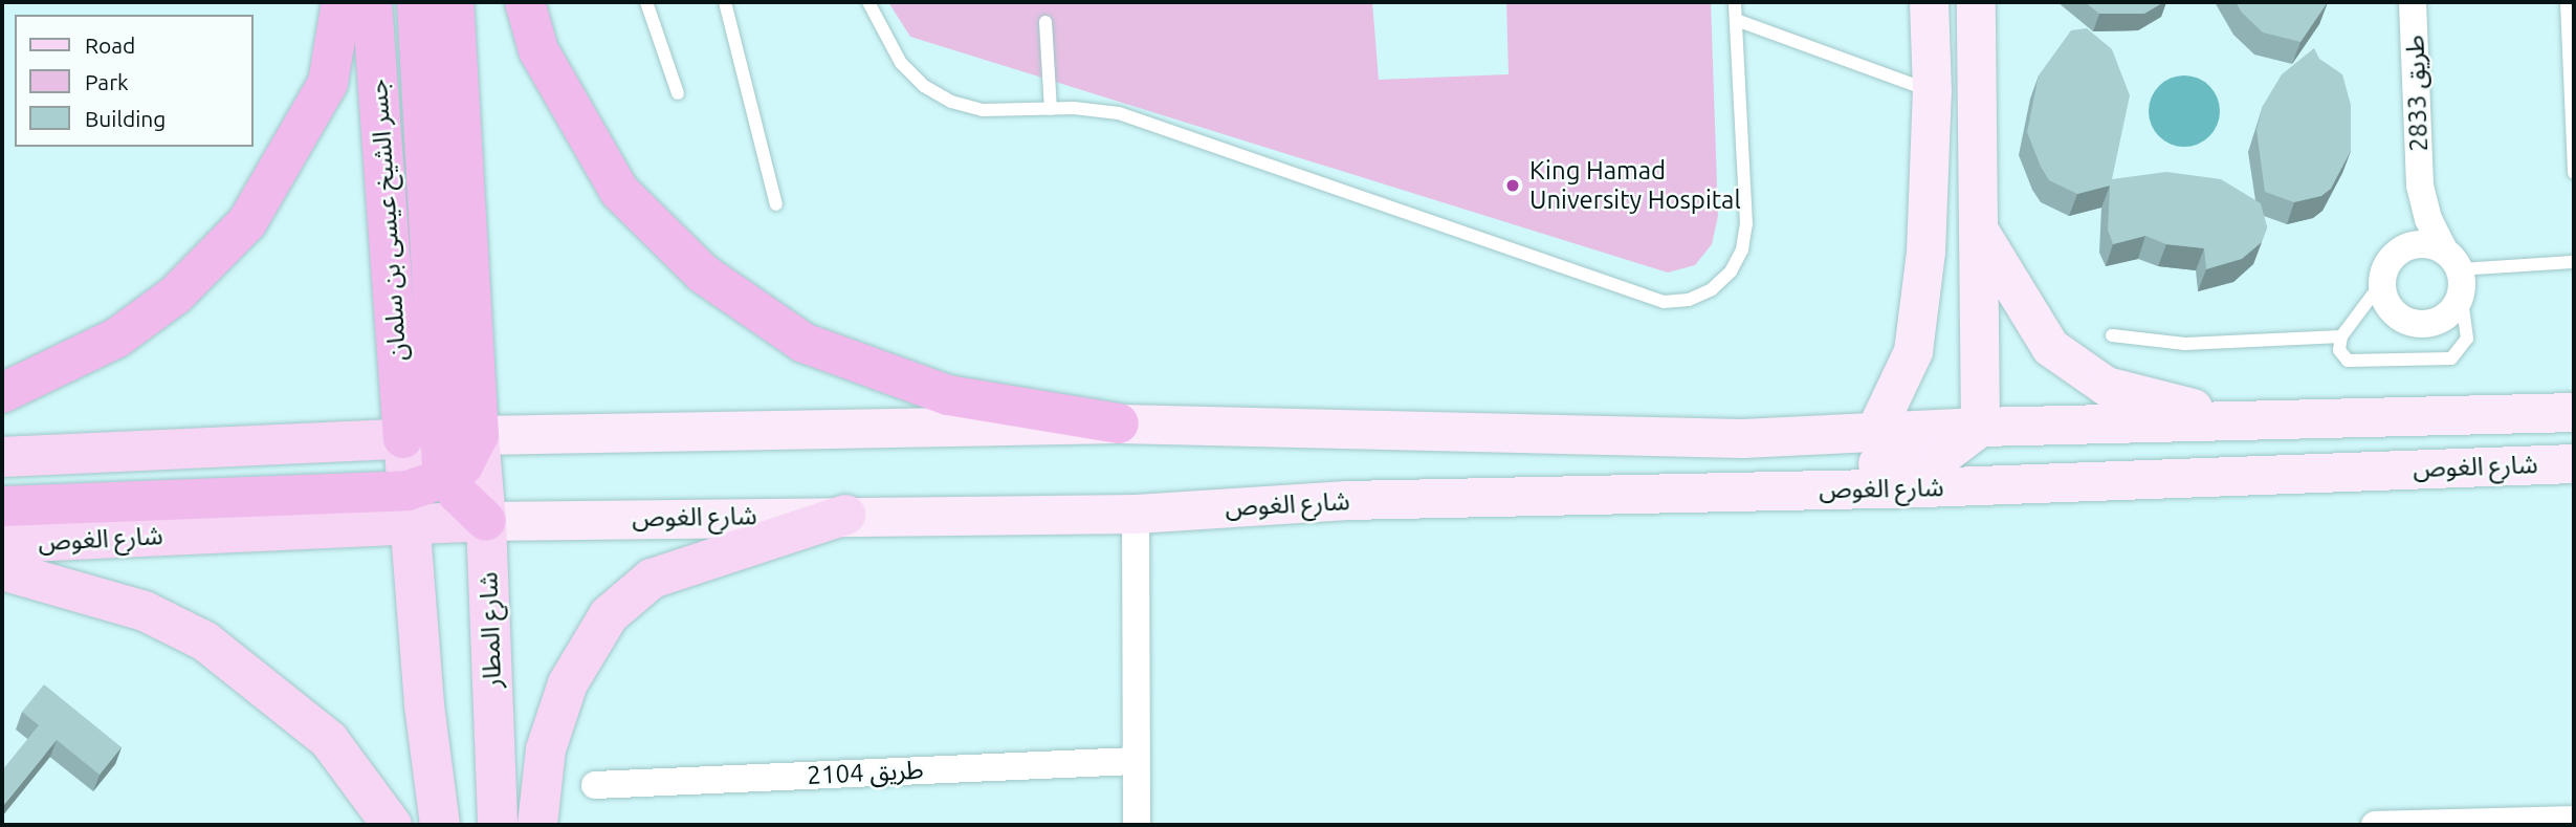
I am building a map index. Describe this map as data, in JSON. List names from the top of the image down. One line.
{"streets":{"highway":["جسر الشيخ عيسى بن سلمان"],"main road":["شارع الغوص","شارع المطار"],"street":["طريق 2833","طريق 2104"]},"crossings":[["جسر الشيخ عيسى بن سلمان","شارع الغوص"],["جسر الشيخ عيسى بن سلمان","شارع المطار"],["شارع الغوص","شارع المطار"]],"places":["King Hamad University Hospital"],"legend":["Road","Park","Building"]}
